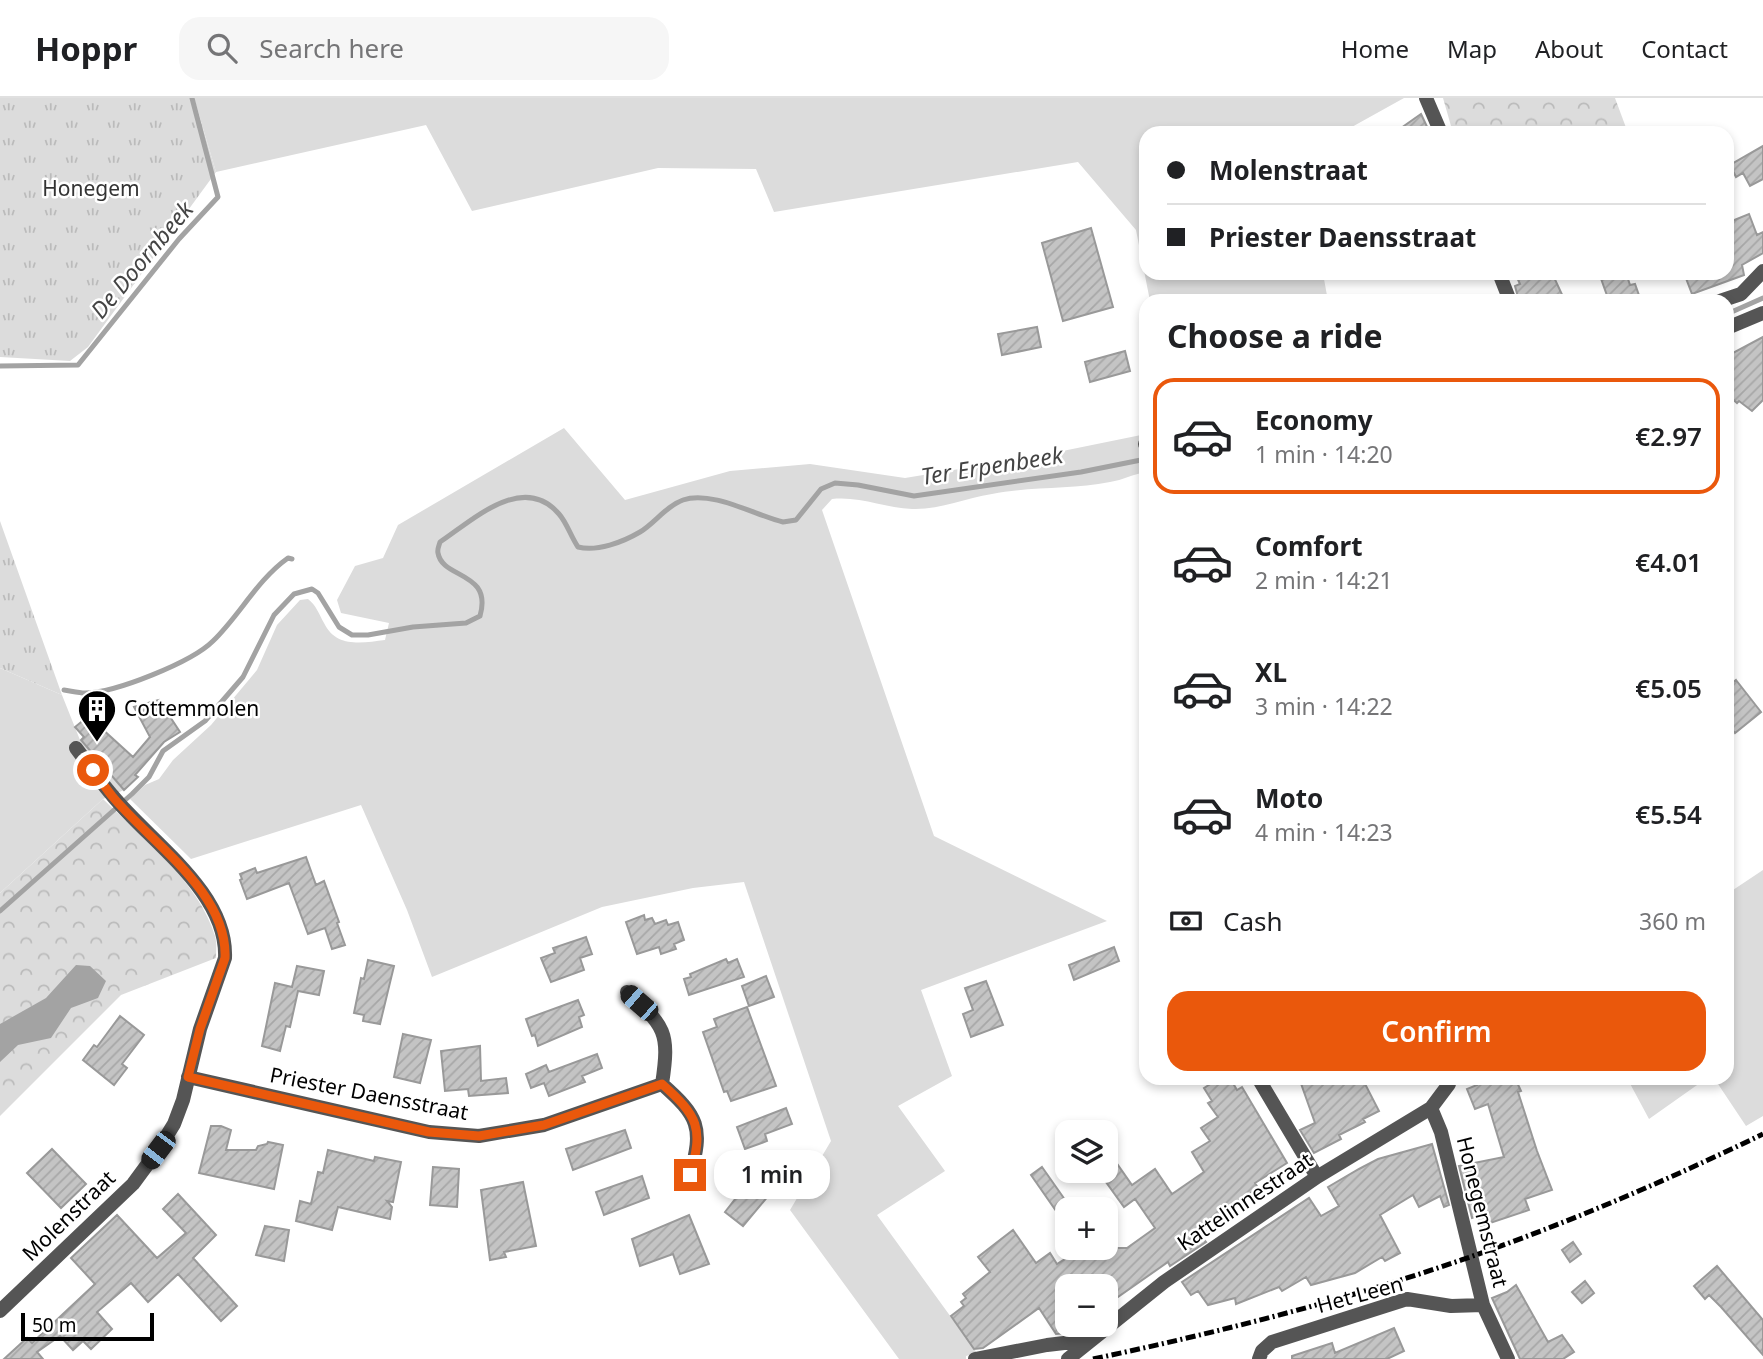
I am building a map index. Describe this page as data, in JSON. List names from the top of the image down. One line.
{"streets":{"street":["Priester Daensstraat","Kattelinnestraat","Honegemstraat","Molenstraat","Het Leen"]},"crossings":[["Priester Daensstraat","Molenstraat"],["Kattelinnestraat","Honegemstraat"],["Honegemstraat","Het Leen"]],"water":["De Doornbeek","Ter Erpenbeek"],"parks":["Honegem"],"places":{"building":["Cottemmolen"]},"scale_bar":"50 m","page":{"header":"Hoppr","search":"Search here","nav":["Home","Map","About","Contact"],"banner":["Molenstraat","Priester Daensstraat"],"heading":"Choose a ride","list":[{"name":"Economy","note":"1 min · 14:20","value":"€2.97"},{"name":"Comfort","note":"2 min · 14:21","value":"€4.01"},{"name":"XL","note":"3 min · 14:22","value":"€5.05"},{"name":"Moto","note":"4 min · 14:23","value":"€5.54"}],"pay":["Cash","360 m"],"buttons":"Confirm","map_buttons":["+","−"],"bubble":"1 min","scale":"50 m"}}
